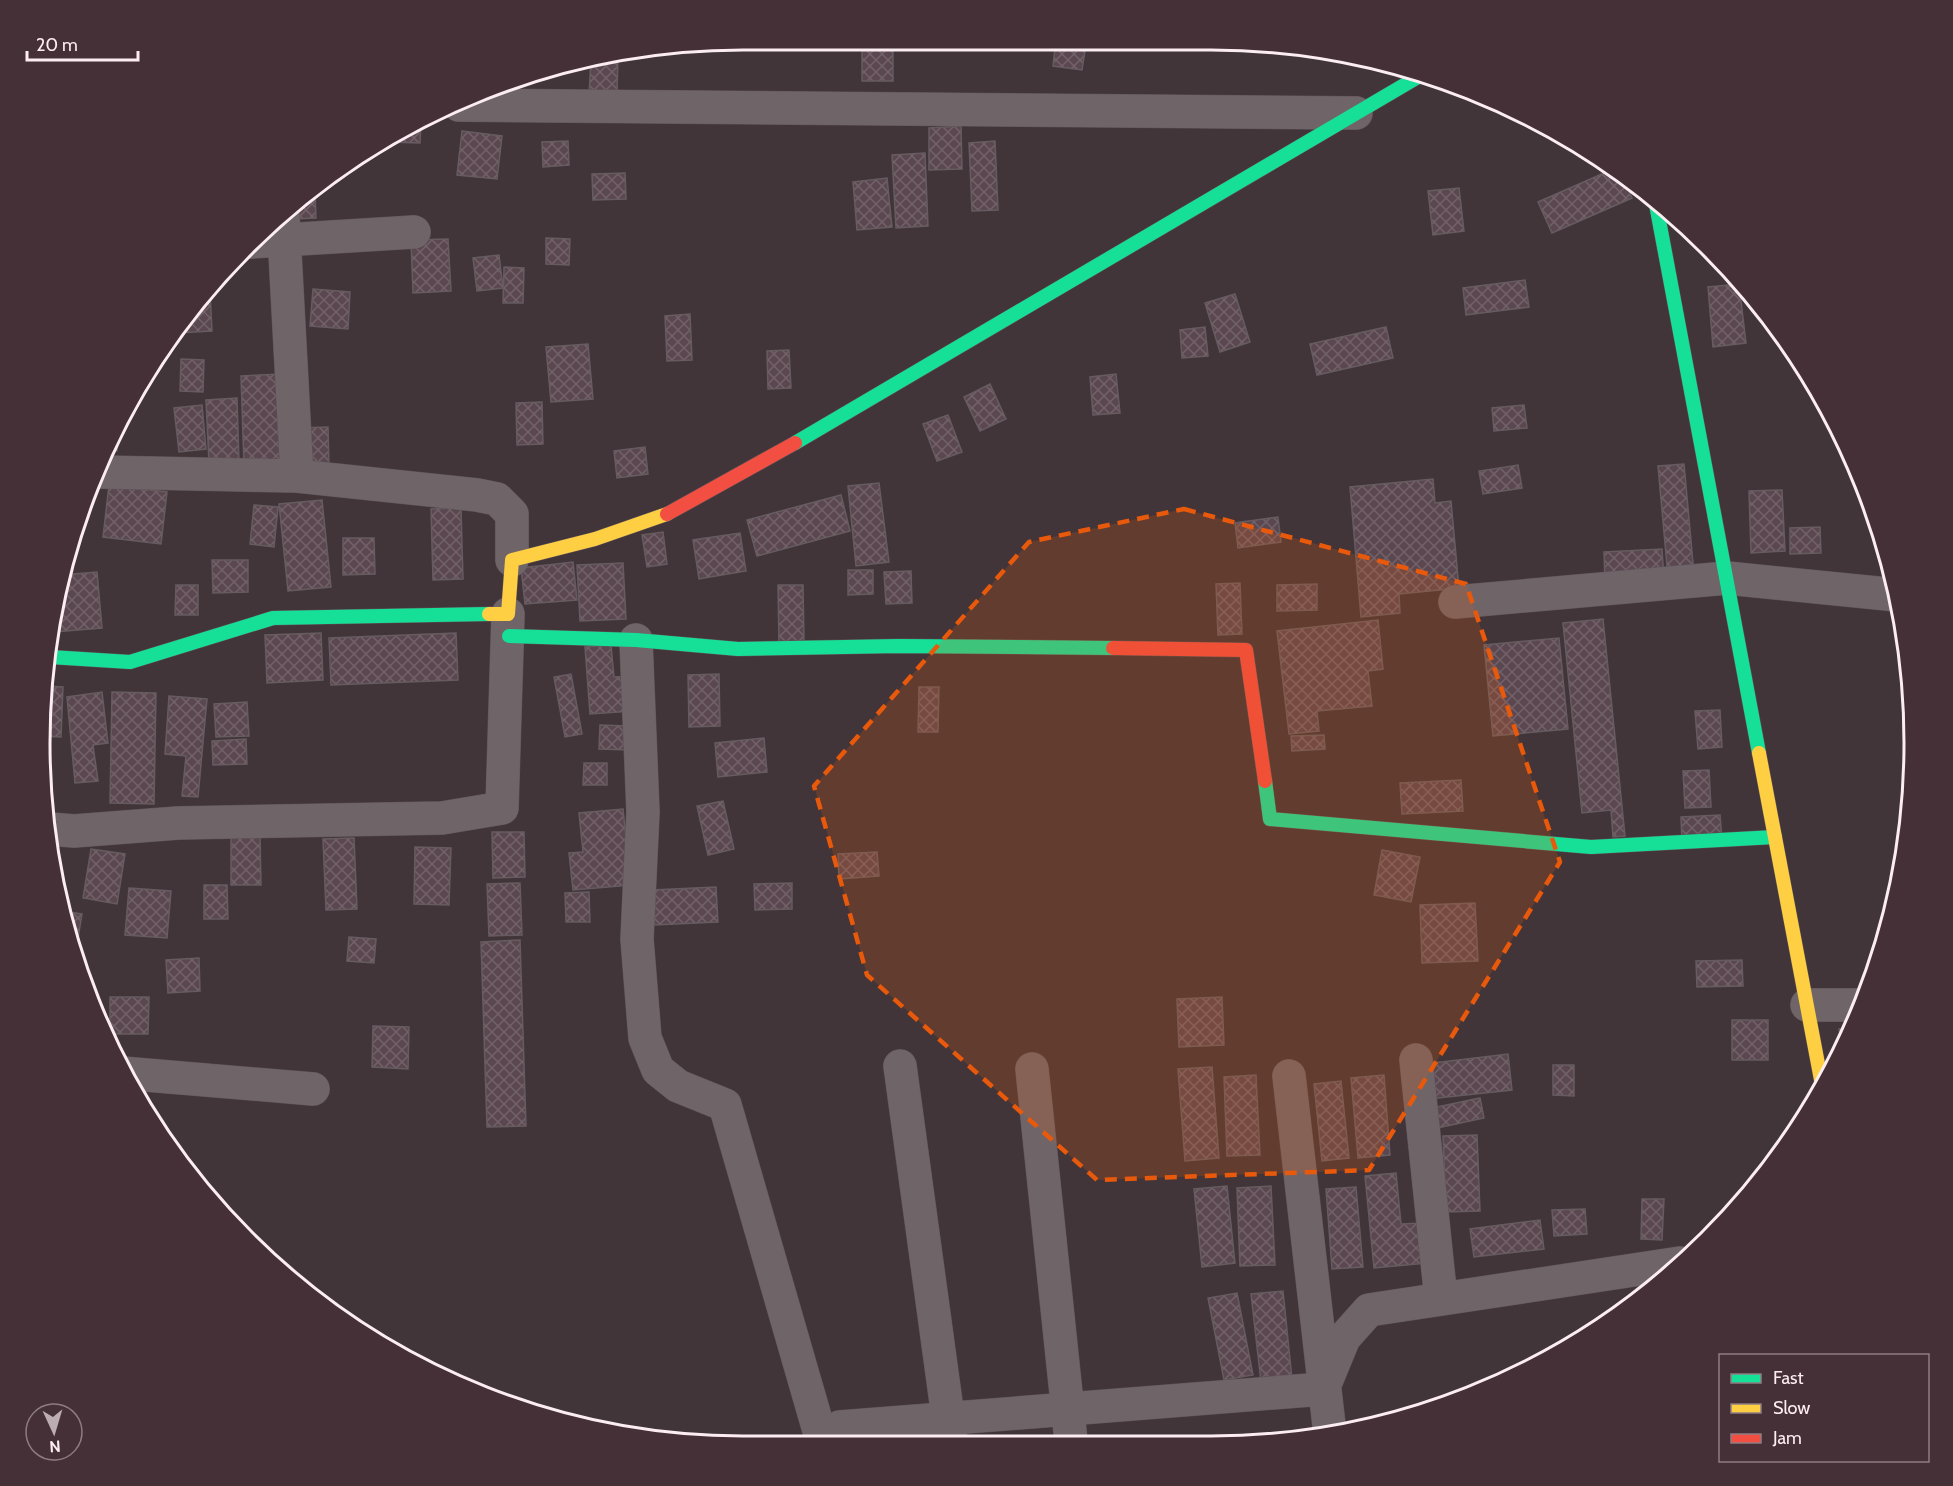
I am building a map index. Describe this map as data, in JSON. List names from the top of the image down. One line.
{"legend":["Fast","Slow","Jam"],"scale_bar":"20 m","north":"bottom"}
